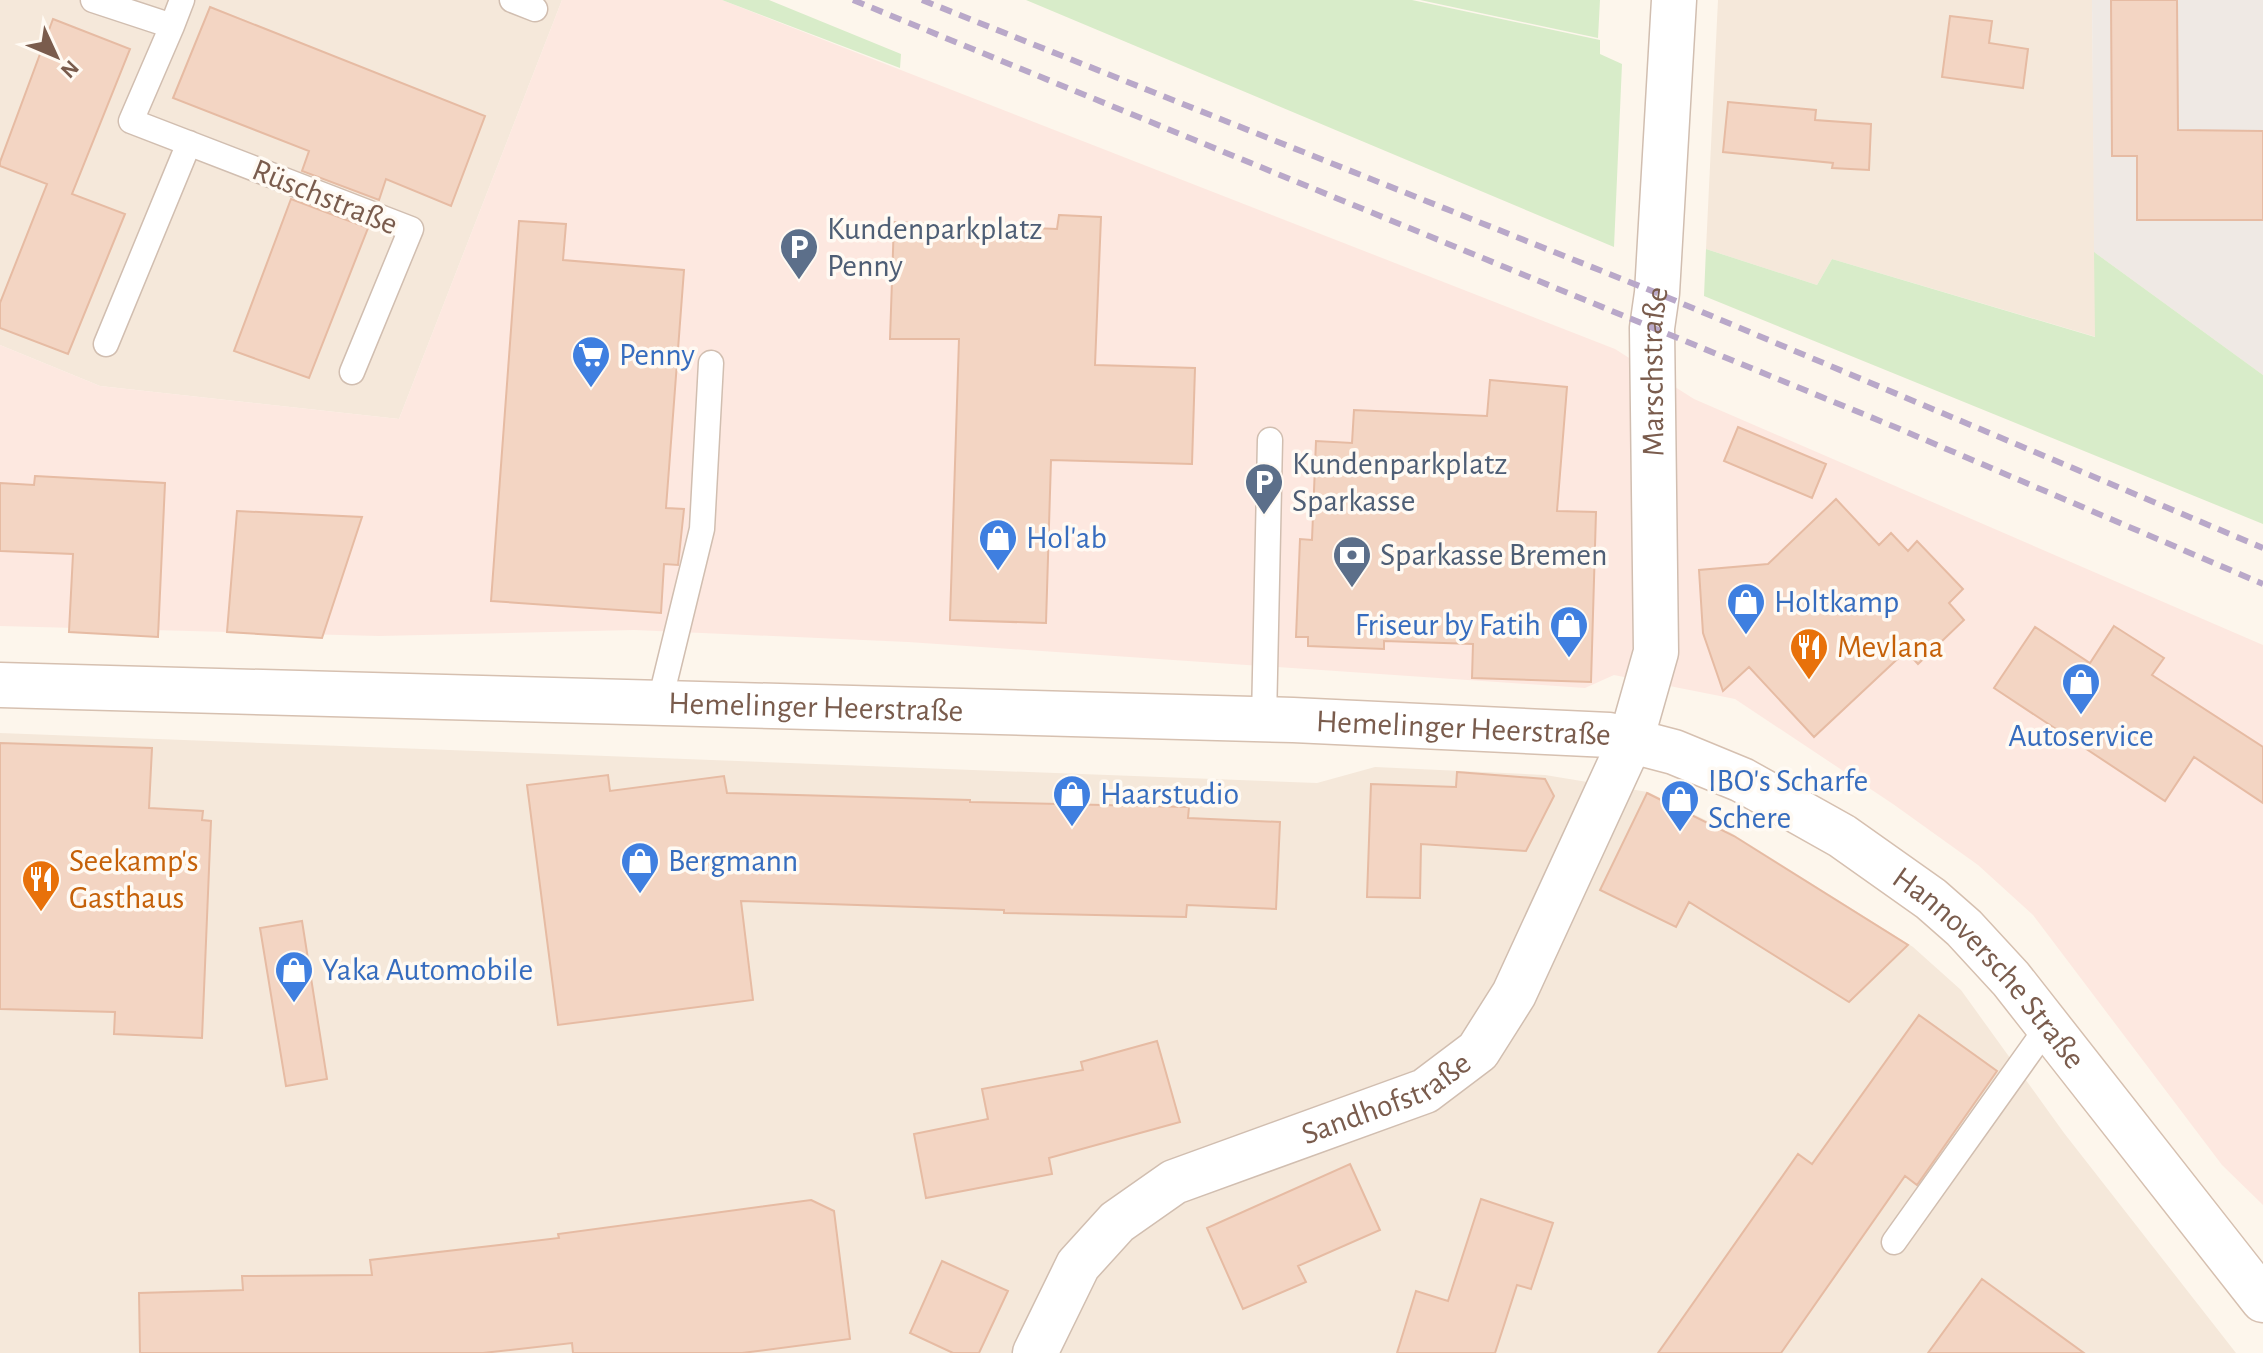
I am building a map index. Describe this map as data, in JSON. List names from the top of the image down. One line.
{"streets":{"main road":["Marschstraße","Hemelinger Heerstraße","Hannoversche Straße","Sandhofstraße"],"lane":["Rüschstraße"]},"crossings":[["Marschstraße","Hemelinger Heerstraße"],["Marschstraße","Hannoversche Straße"],["Marschstraße","Sandhofstraße"],["Hemelinger Heerstraße","Hannoversche Straße"],["Hemelinger Heerstraße","Sandhofstraße"],["Hannoversche Straße","Sandhofstraße"]],"places":{"parking":["Kundenparkplatz Penny","Kundenparkplatz Sparkasse"],"supermarket":["Penny"],"shop":["Hol'ab","Holtkamp","Friseur by Fatih","Autoservice","Haarstudio","IBO's Scharfe Schere","Bergmann","Yaka Automobile"],"bank":["Sparkasse Bremen"],"restaurant":["Mevlana","Seekamp's Gasthaus"]},"north":"bottom right"}
